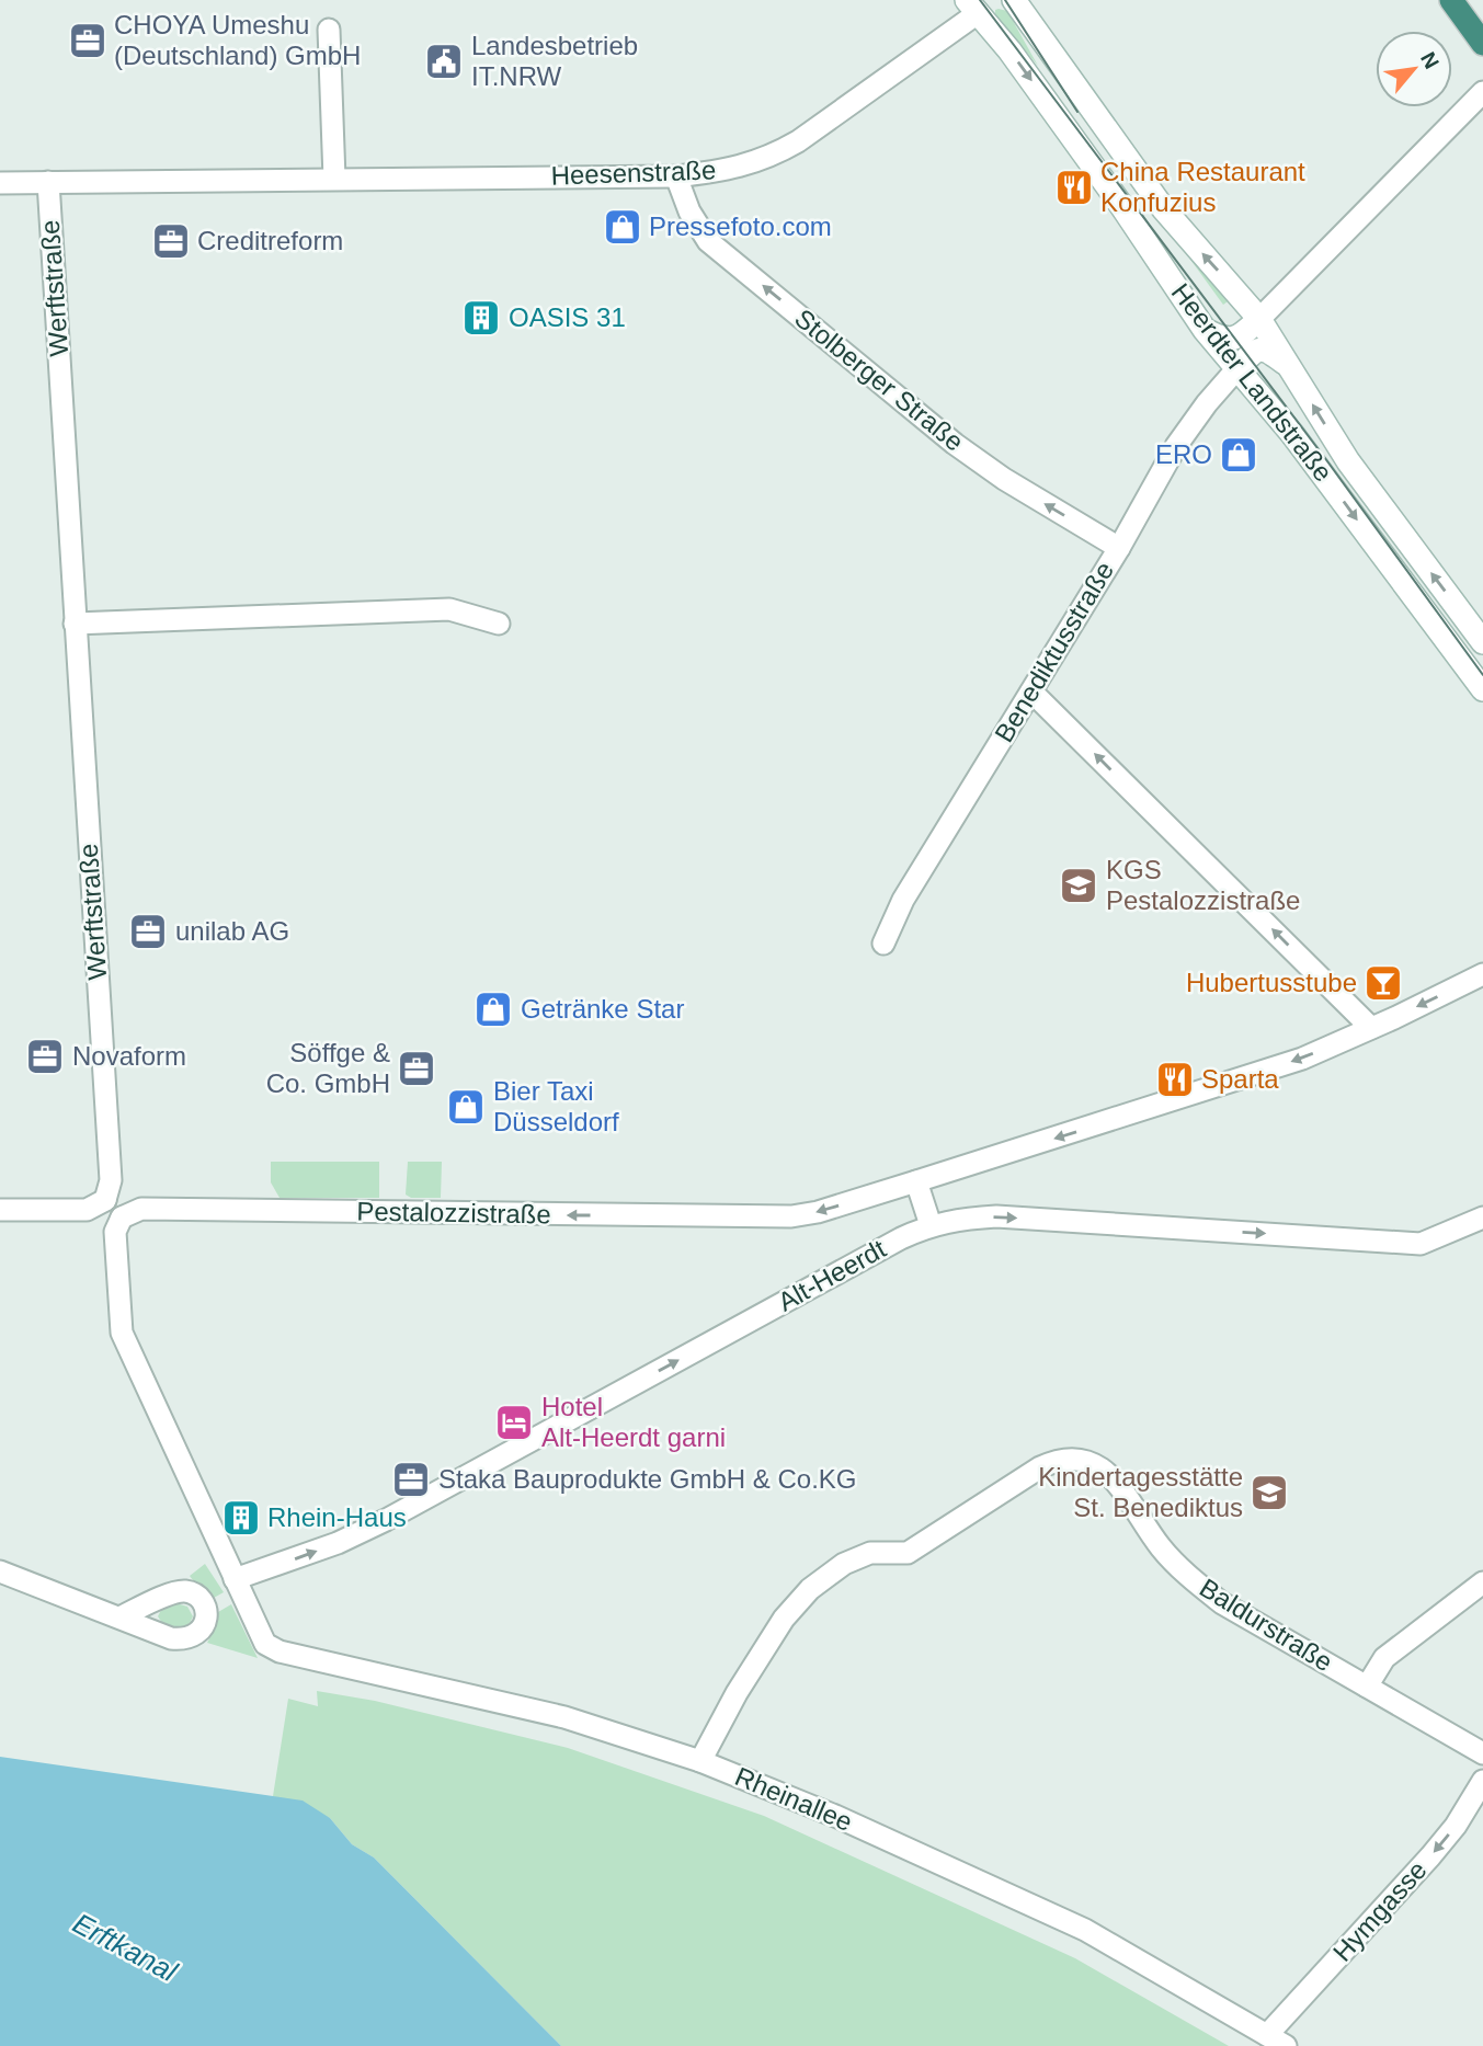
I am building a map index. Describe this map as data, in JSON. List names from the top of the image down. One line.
{"streets":{"main road":["Heerdter Landstraße"],"street":["Heesenstraße","Werftstraße","Stolberger Straße","Benediktusstraße","Pestalozzistraße","Alt-Heerdt","Baldurstraße","Rheinallee","Hymgasse"]},"crossings":[["Heesenstraße","Werftstraße"],["Heesenstraße","Stolberger Straße"],["Heesenstraße","Heerdter Landstraße"],["Stolberger Straße","Benediktusstraße"],["Heerdter Landstraße","Benediktusstraße"],["Alt-Heerdt","Rheinallee"],["Baldurstraße","Rheinallee"],["Rheinallee","Hymgasse"]],"one_way":["Stolberger Straße","Pestalozzistraße","Alt-Heerdt","Hymgasse"],"water":["Erftkanal"],"places":{"office":["CHOYA Umeshu (Deutschland) GmbH","Creditreform","unilab AG","Novaform","Söffge & Co. GmbH","Staka Bauprodukte GmbH & Co.KG"],"public building":["Landesbetrieb IT.NRW"],"restaurant":["China Restaurant Konfuzius","Sparta"],"shop":["Pressefoto.com","ERO","Getränke Star","Bier Taxi Düsseldorf"],"building":["OASIS 31","Rhein-Haus"],"school or university":["KGS Pestalozzistraße","Kindertagesstätte St. Benediktus"],"bar":["Hubertusstube"],"hotel":["Hotel Alt-Heerdt garni"]},"north":"top right"}
